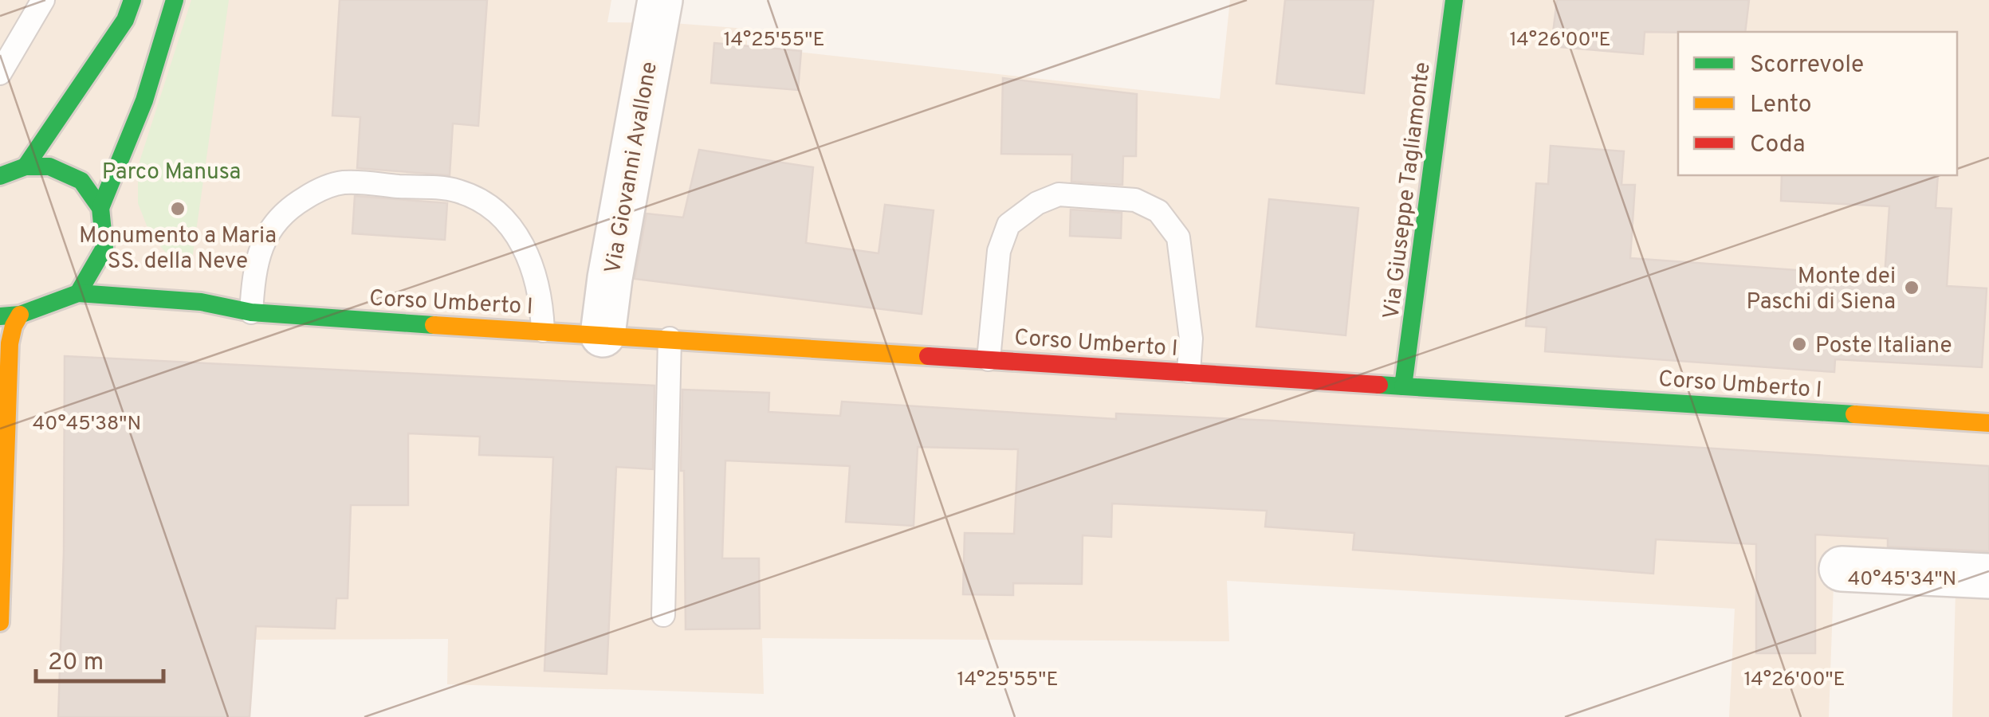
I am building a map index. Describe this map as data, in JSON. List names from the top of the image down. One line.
{"streets":{"main road":["Via Giuseppe Tagliamonte","Corso Umberto I"],"street":["Via Giovanni Avallone"]},"crossings":[["Via Giovanni Avallone","Corso Umberto I"],["Via Giuseppe Tagliamonte","Corso Umberto I"]],"parks":["Parco Manusa"],"places":["Monumento a Maria SS. della Neve","Monte dei Paschi di Siena","Poste Italiane"],"legend":["Scorrevole","Lento","Coda"],"scale_bar":"20 m","coordinates":["14°26'00\"E","14°25'55\"E","40°45'38\"N","40°45'34\"N"]}
